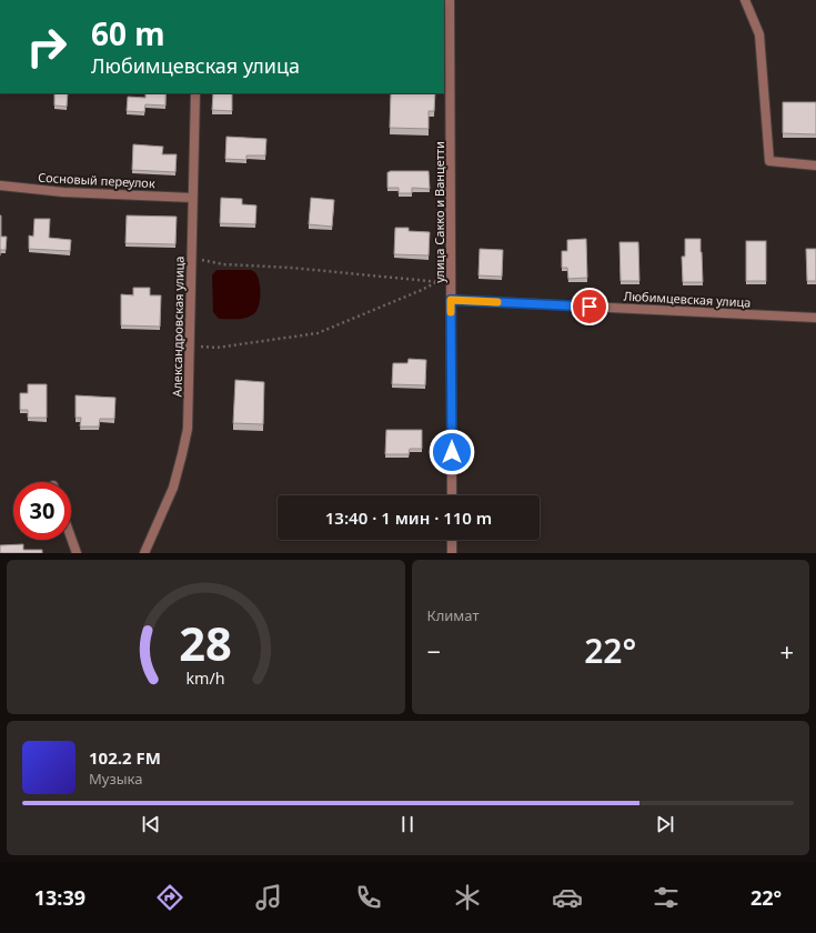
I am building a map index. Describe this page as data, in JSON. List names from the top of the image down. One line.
{"streets":{"street":["Сосновый переулок","улица Сакко и Ванцетти","Любимцевская улица","Александровская улица"]},"crossings":[["Сосновый переулок","Александровская улица"],["улица Сакко и Ванцетти","Любимцевская улица"]],"page":{"turn":["60 m","Любимцевская улица"],"limit":"30","trip":"13:40 · 1 мин · 110 m","tile":"Климат","heat":["−","22°","+"],"song":["102.2 FM","Музыка"],"tabs":["13:39","22°"],"gauge":["28","km/h"]}}
